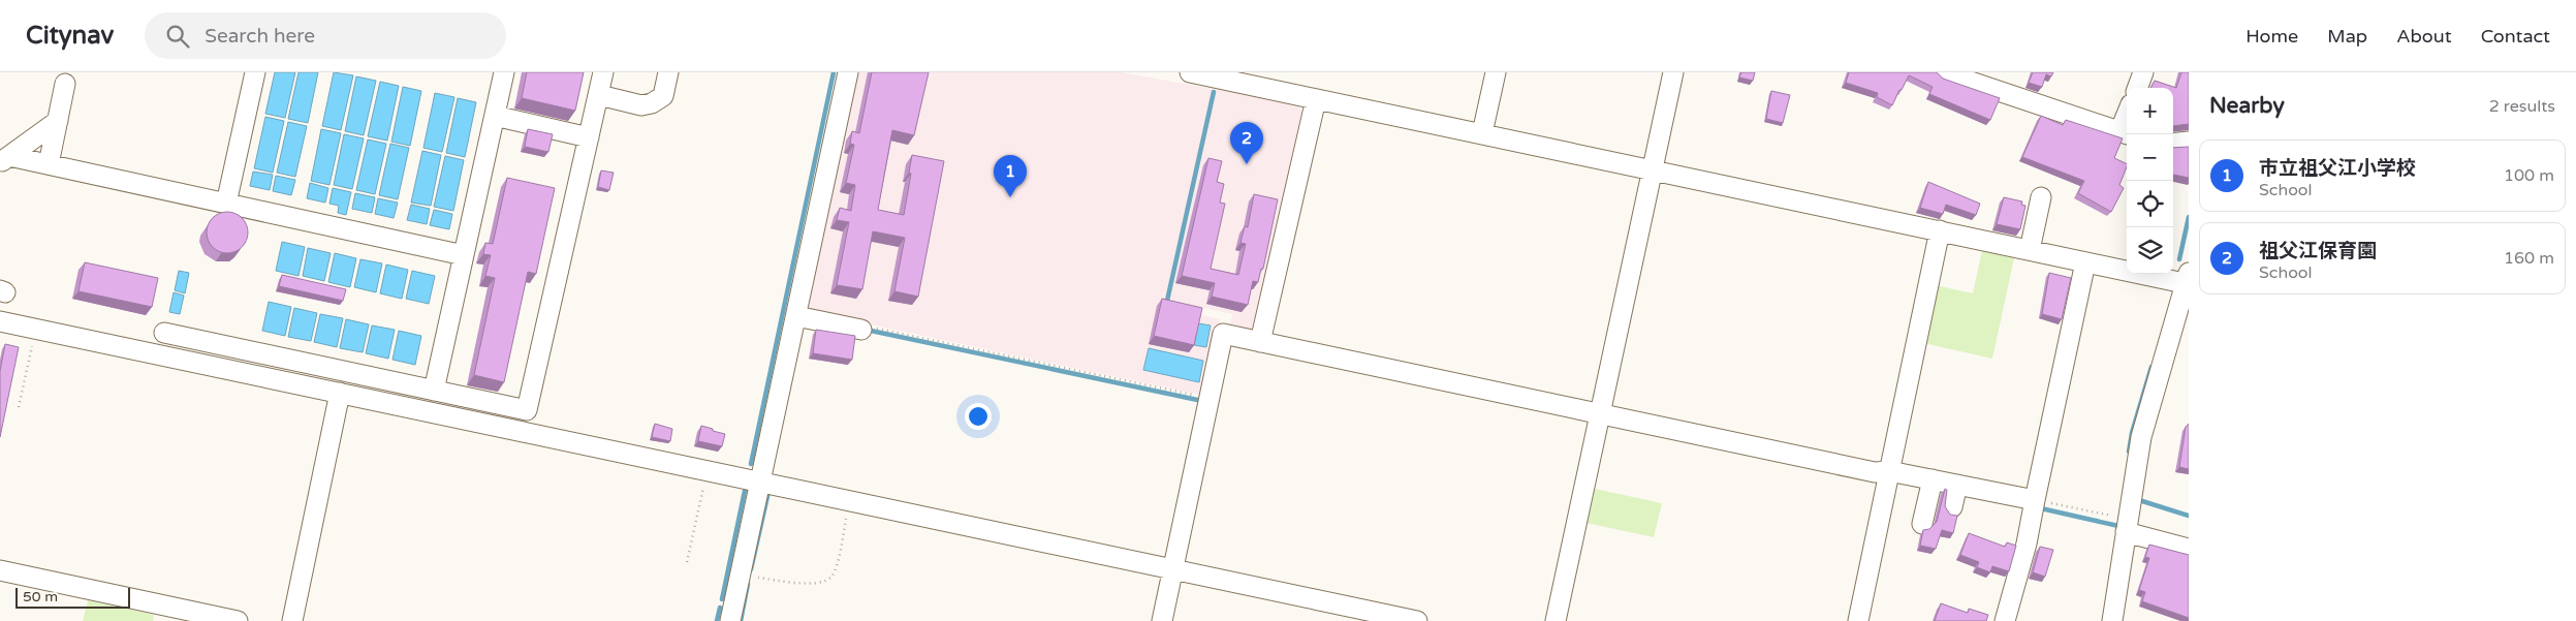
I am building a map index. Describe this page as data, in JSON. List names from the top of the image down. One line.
{"scale_bar":"50 m","page":{"header":"Citynav","search":"Search here","nav":["Home","Map","About","Contact"],"heading":["Nearby","2 results"],"map_buttons":["+","−"],"pins":["2","1"],"list":[{"mark":"1","name":"市立祖父江小学校","note":"School","value":"100 m"},{"mark":"2","name":"祖父江保育園","note":"School","value":"160 m"}],"scale":"50 m"}}
